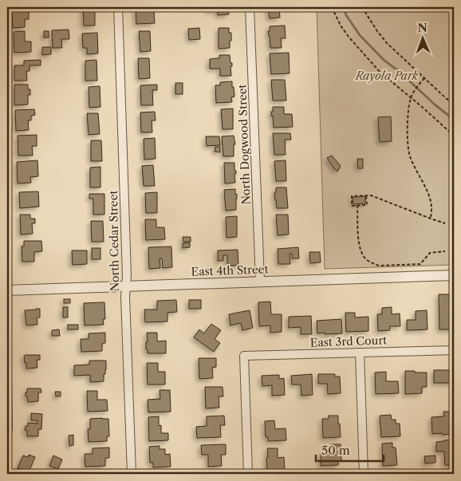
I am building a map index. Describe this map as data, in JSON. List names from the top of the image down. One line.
{"streets":{"street":["North Dogwood Street","North Cedar Street","East 4th Street","East 3rd Court"]},"crossings":[["North Dogwood Street","East 4th Street"],["North Cedar Street","East 4th Street"]],"parks":["Rayola Park"],"scale_bar":"50 m","north":"top"}
